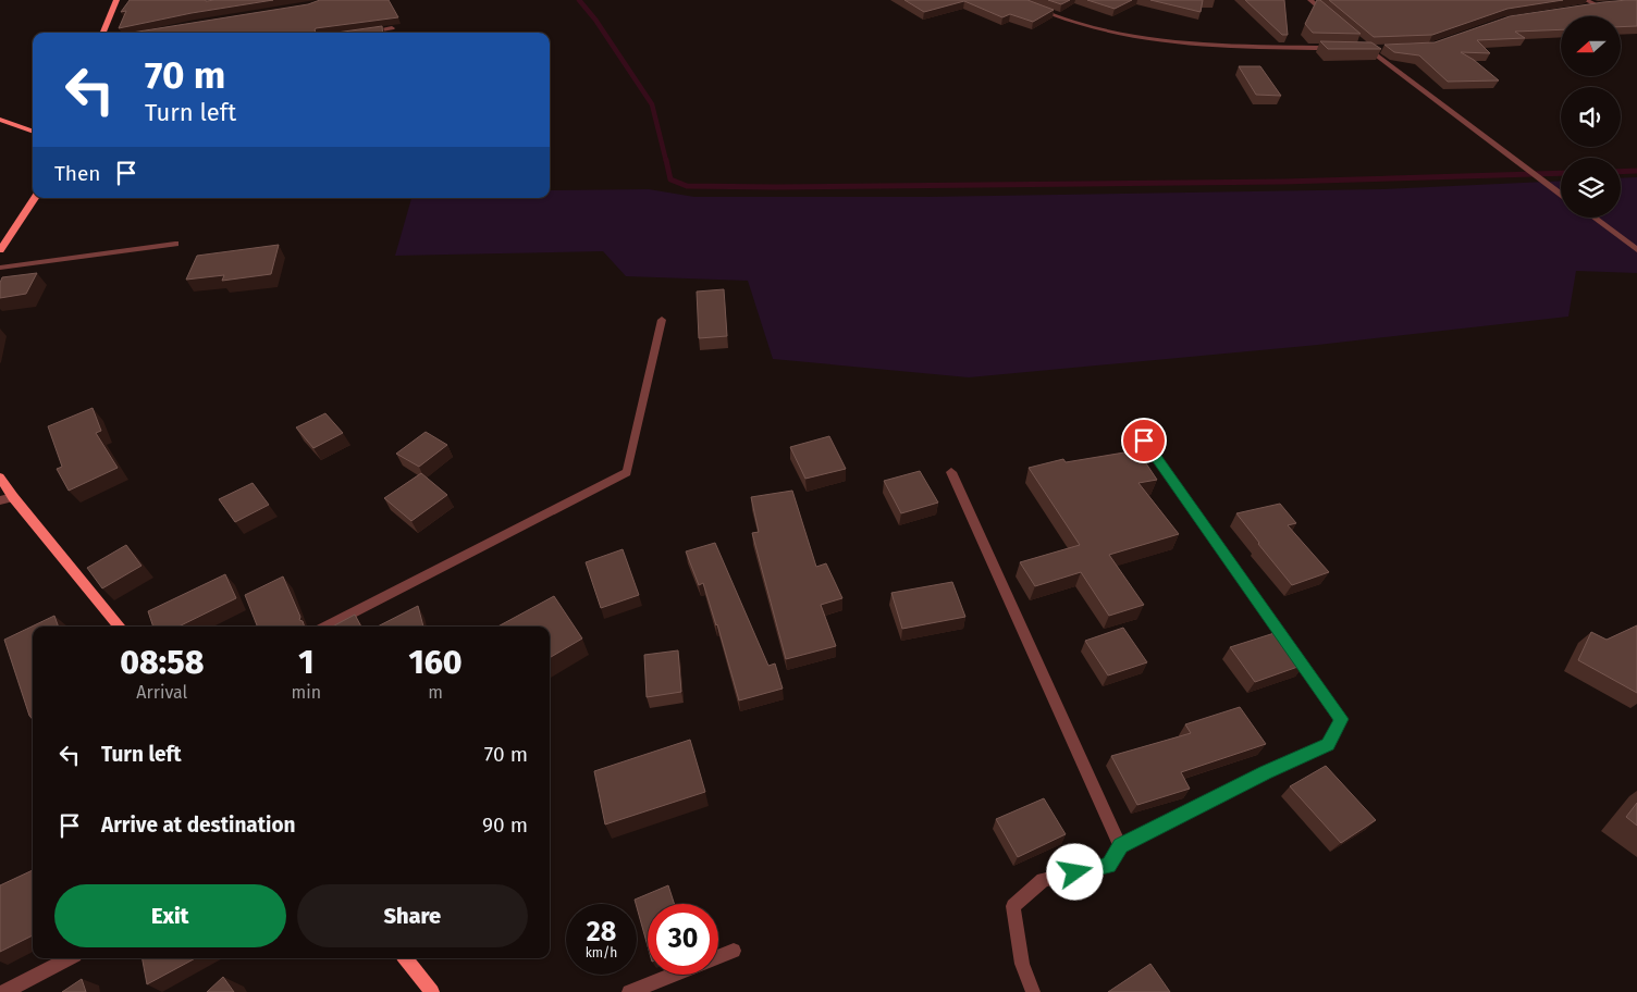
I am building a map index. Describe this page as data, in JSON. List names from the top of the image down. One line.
{"north":"left","page":{"turn":["70 m","Turn left"],"then":"Then","eta":["08:58","Arrival","1","min","160","m"],"list":[{"name":"Turn left","value":"70 m"},{"name":"Arrive at destination","value":"90 m"}],"buttons":["Exit","Share"],"speed":"28 km/h","limit":"30"}}
